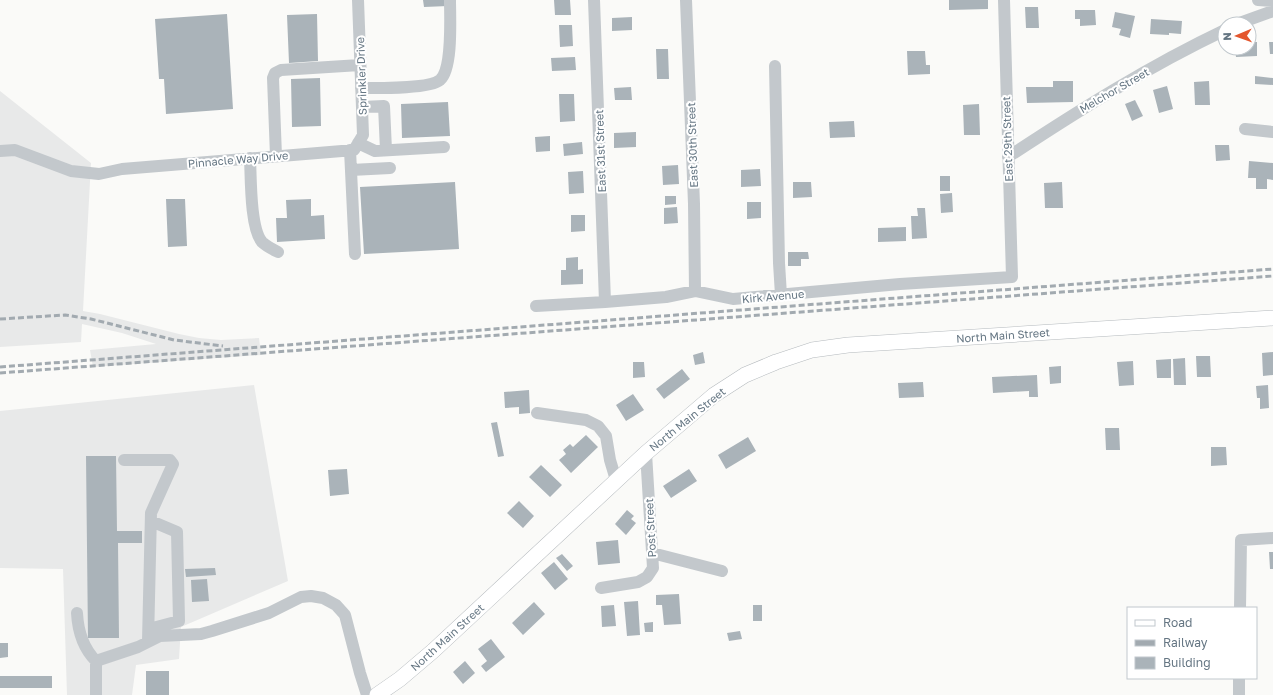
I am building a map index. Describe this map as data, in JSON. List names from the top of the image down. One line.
{"streets":{"main road":["North Main Street"],"street":["Sprinkler Drive","Melchor Street","East 29th Street","East 30th Street","East 31st Street","Pinnacle Way Drive","Kirk Avenue","Post Street"]},"crossings":[["Sprinkler Drive","Pinnacle Way Drive"],["Melchor Street","East 29th Street"],["East 29th Street","Kirk Avenue"],["East 30th Street","Kirk Avenue"],["East 31st Street","Kirk Avenue"],["North Main Street","Post Street"]],"legend":["Road","Railway","Building"],"north":"left"}
